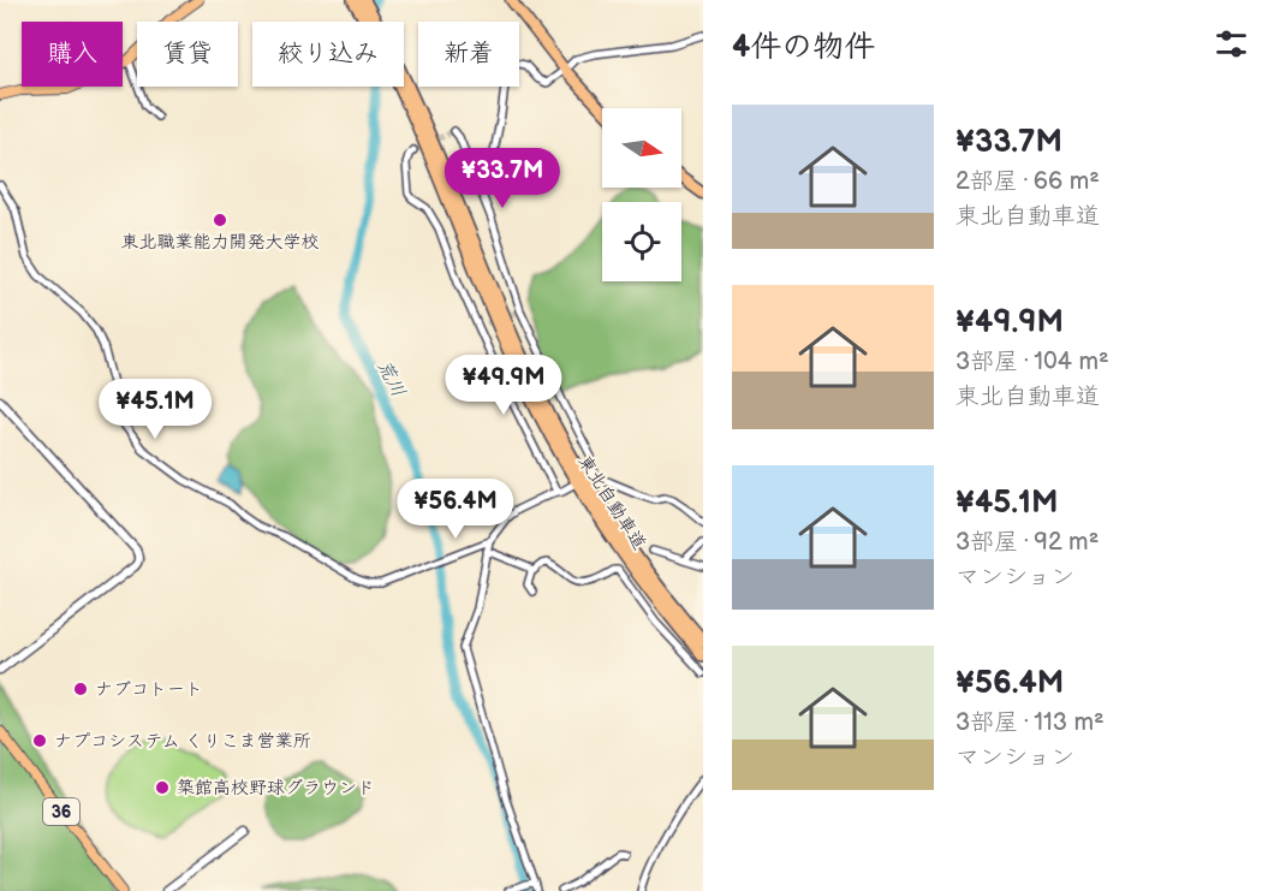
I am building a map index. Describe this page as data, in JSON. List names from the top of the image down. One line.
{"streets":{"highway":["東北自動車道"],"main road":["36"]},"water":["荒川"],"places":["東北職業能力開発大学校","ナブコトート","ナプコシステム くりこま営業所","築館高校野球グラウンド"],"north":"right","page":{"heading":"4件の物件","chip":["購入","賃貸","絞り込み","新着"],"list":[{"name":"¥33.7M","note":"2部屋 · 66 m² · 東北自動車道"},{"name":"¥49.9M","note":"3部屋 · 104 m² · 東北自動車道"},{"name":"¥45.1M","note":"3部屋 · 92 m² · マンション"},{"name":"¥56.4M","note":"3部屋 · 113 m² · マンション"}],"price":["¥33.7M","¥49.9M","¥45.1M","¥56.4M"]}}
